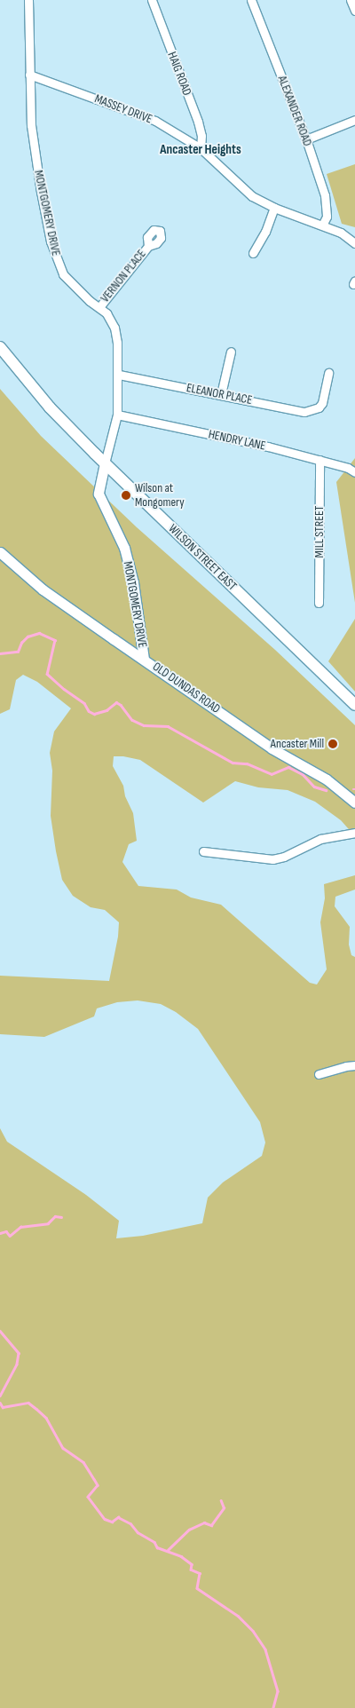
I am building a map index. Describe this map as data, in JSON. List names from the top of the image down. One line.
{"streets":{"main road":["WILSON STREET EAST"],"street":["HAIG ROAD","MASSEY DRIVE","ALEXANDER ROAD","MONTGOMERY DRIVE","VERNON PLACE","ELEANOR PLACE","HENDRY LANE","MILL STREET","OLD DUNDAS ROAD"]},"crossings":[["HAIG ROAD","MASSEY DRIVE"],["MASSEY DRIVE","ALEXANDER ROAD"],["MASSEY DRIVE","MONTGOMERY DRIVE"],["MONTGOMERY DRIVE","VERNON PLACE"],["MONTGOMERY DRIVE","ELEANOR PLACE"],["MONTGOMERY DRIVE","HENDRY LANE"],["MONTGOMERY DRIVE","WILSON STREET EAST"],["MONTGOMERY DRIVE","OLD DUNDAS ROAD"],["HENDRY LANE","MILL STREET"]],"districts":["Ancaster Heights"],"places":["Wilson at Mongomery","Ancaster Mill"]}
